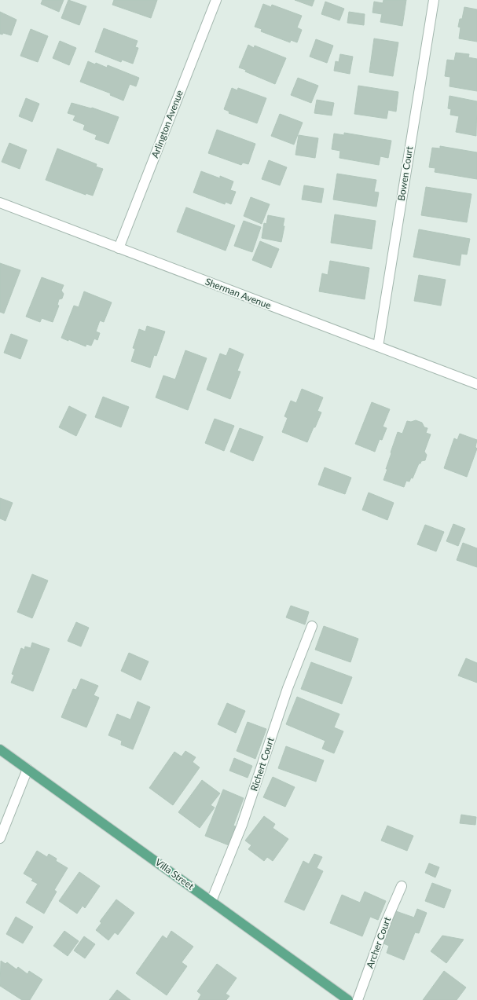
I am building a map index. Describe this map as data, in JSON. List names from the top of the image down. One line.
{"streets":{"main road":["Villa Street"],"street":["Arlington Avenue","Bowen Court","Sherman Avenue","Richert Court","Archer Court"]},"crossings":[["Arlington Avenue","Sherman Avenue"],["Bowen Court","Sherman Avenue"],["Richert Court","Villa Street"]]}
